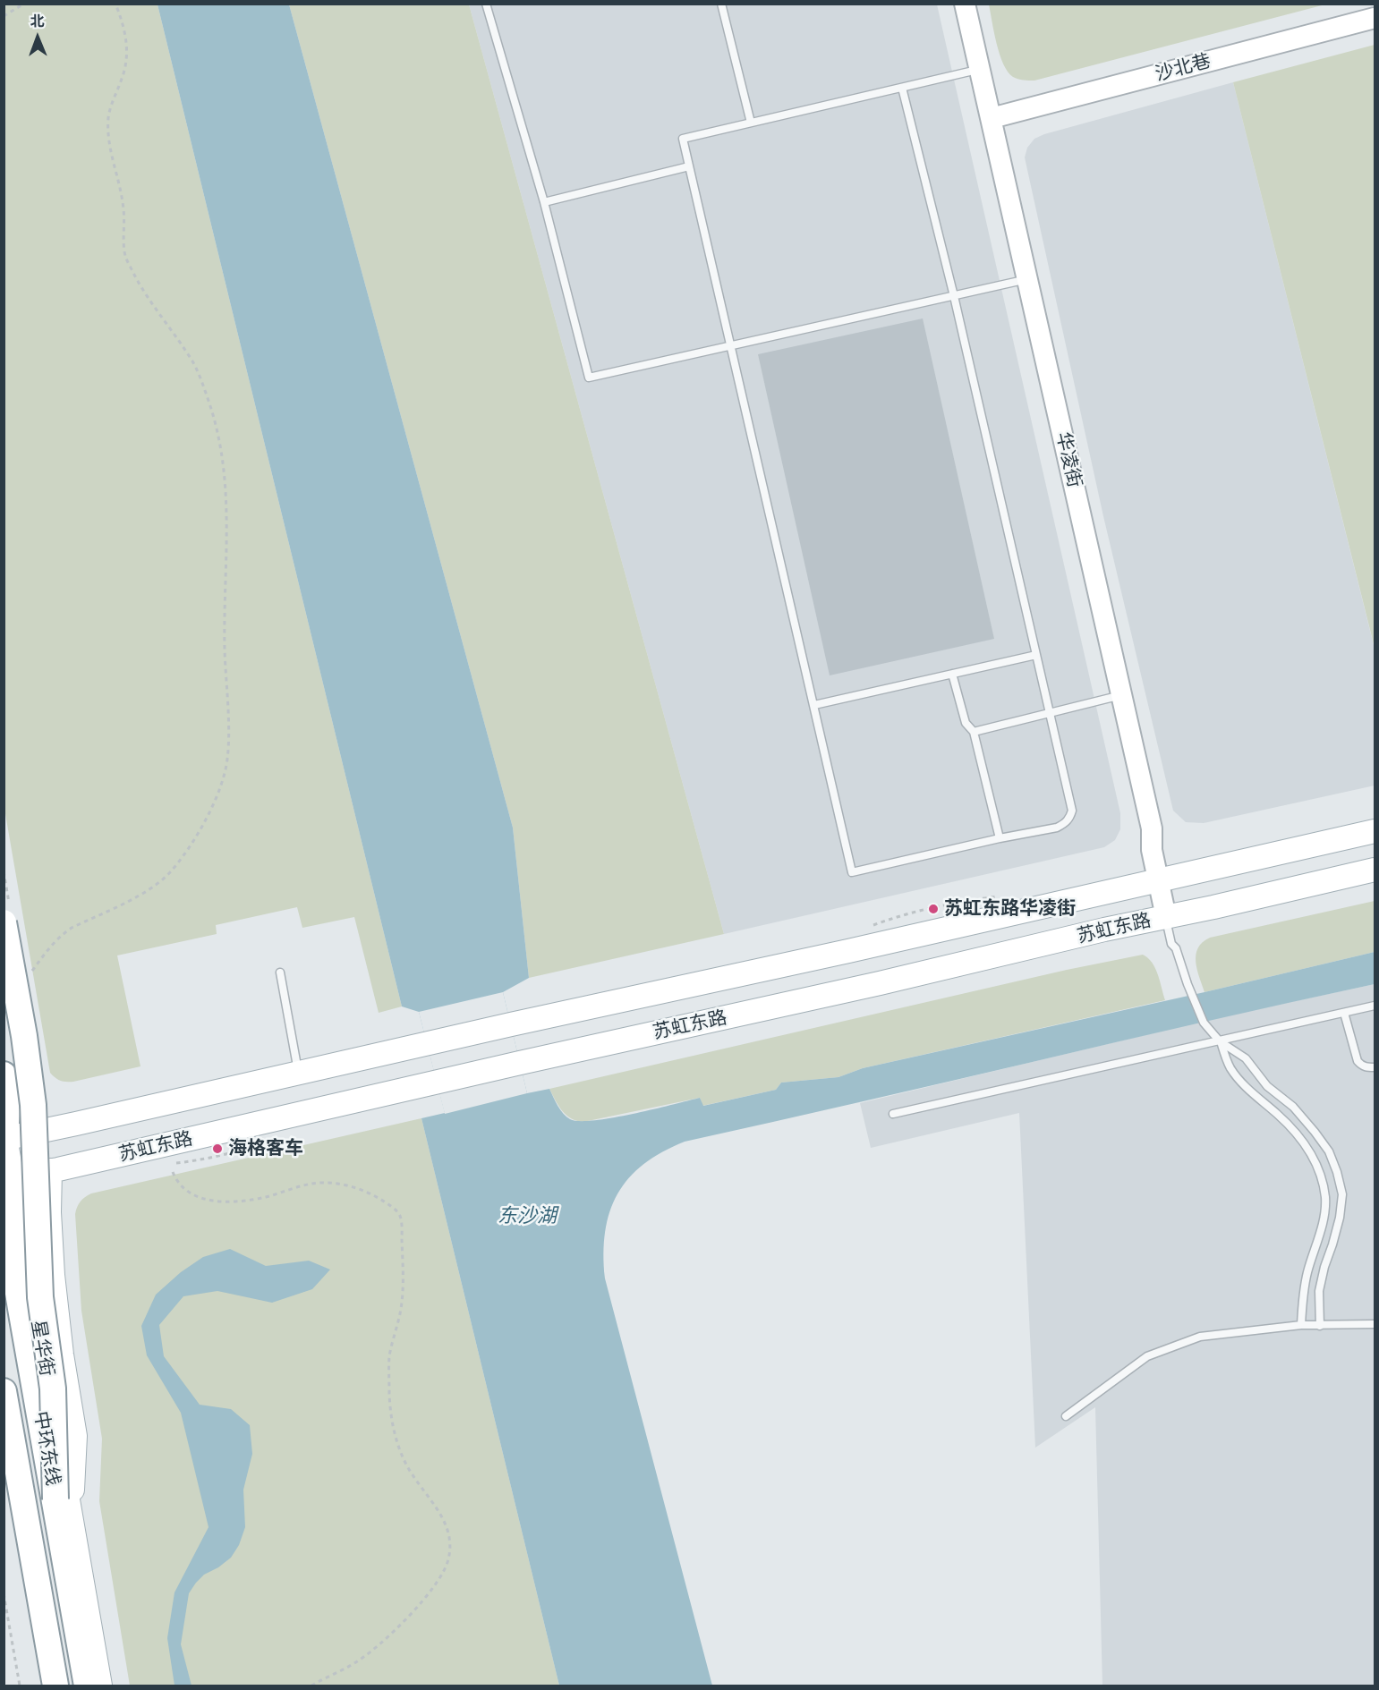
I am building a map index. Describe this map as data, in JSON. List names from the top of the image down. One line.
{"streets":{"highway":["中环东线"],"main road":["苏虹东路","星华街"],"street":["沙北巷","华凌街"]},"crossings":[["沙北巷","华凌街"],["华凌街","苏虹东路"],["苏虹东路","星华街"],["星华街","中环东线"]],"water":["东沙湖"],"places":["苏虹东路华凌街","海格客车"],"north":"top"}
